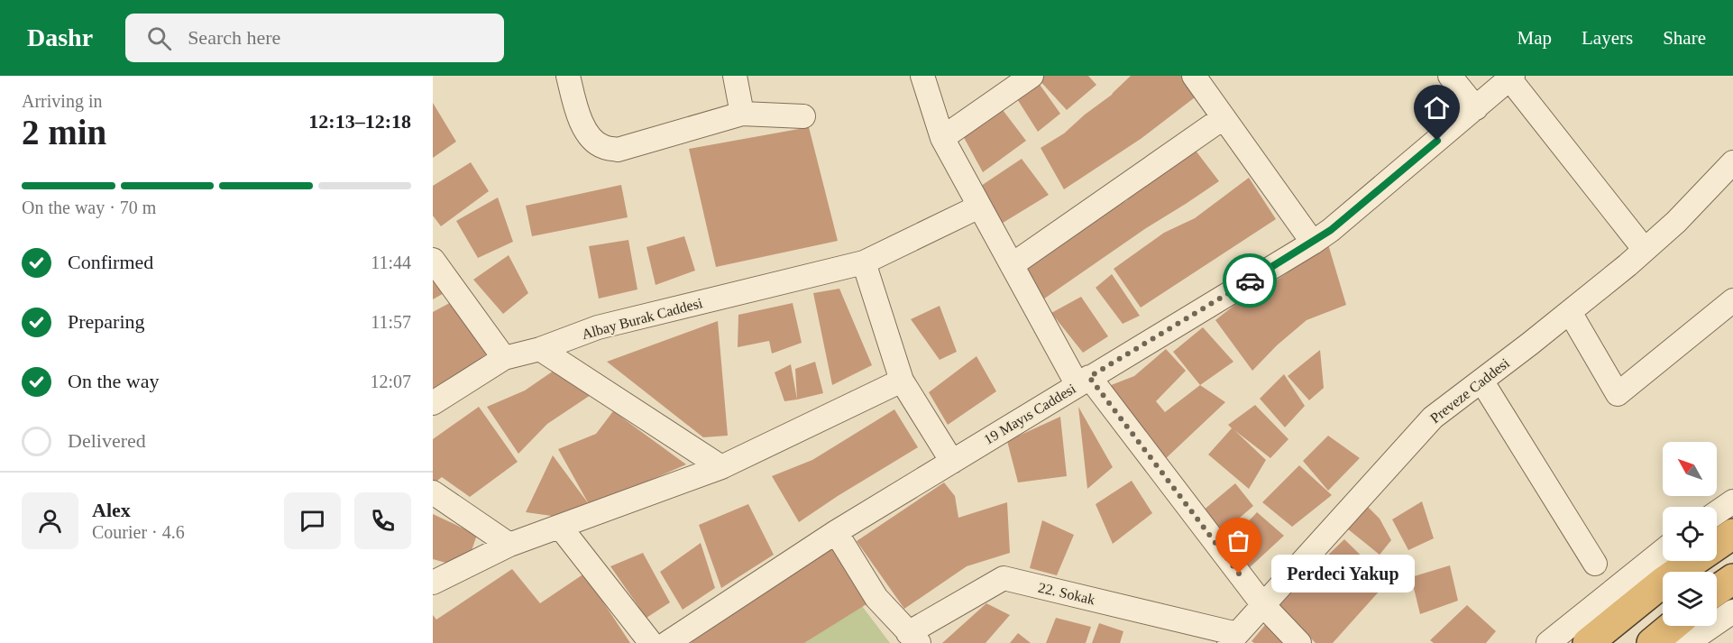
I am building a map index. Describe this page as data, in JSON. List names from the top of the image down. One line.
{"streets":{"street":["Albay Burak Caddesi","Preveze Caddesi","19 Mayıs Caddesi","22. Sokak"]},"crossings":[["Preveze Caddesi","22. Sokak"]],"places":["Perdeci Yakup"],"north":"top left","page":{"header":"Dashr","search":"Search here","nav":["Map","Layers","Share"],"heading":["2 min","Arriving in","12:13–12:18"],"panel":["Alex","Courier · 4.6"],"bar":"On the way · 70 m","list":[["Confirmed","11:44"],["Preparing","11:57"],["On the way","12:07"],"Delivered"],"bubble":"Perdeci Yakup"}}
